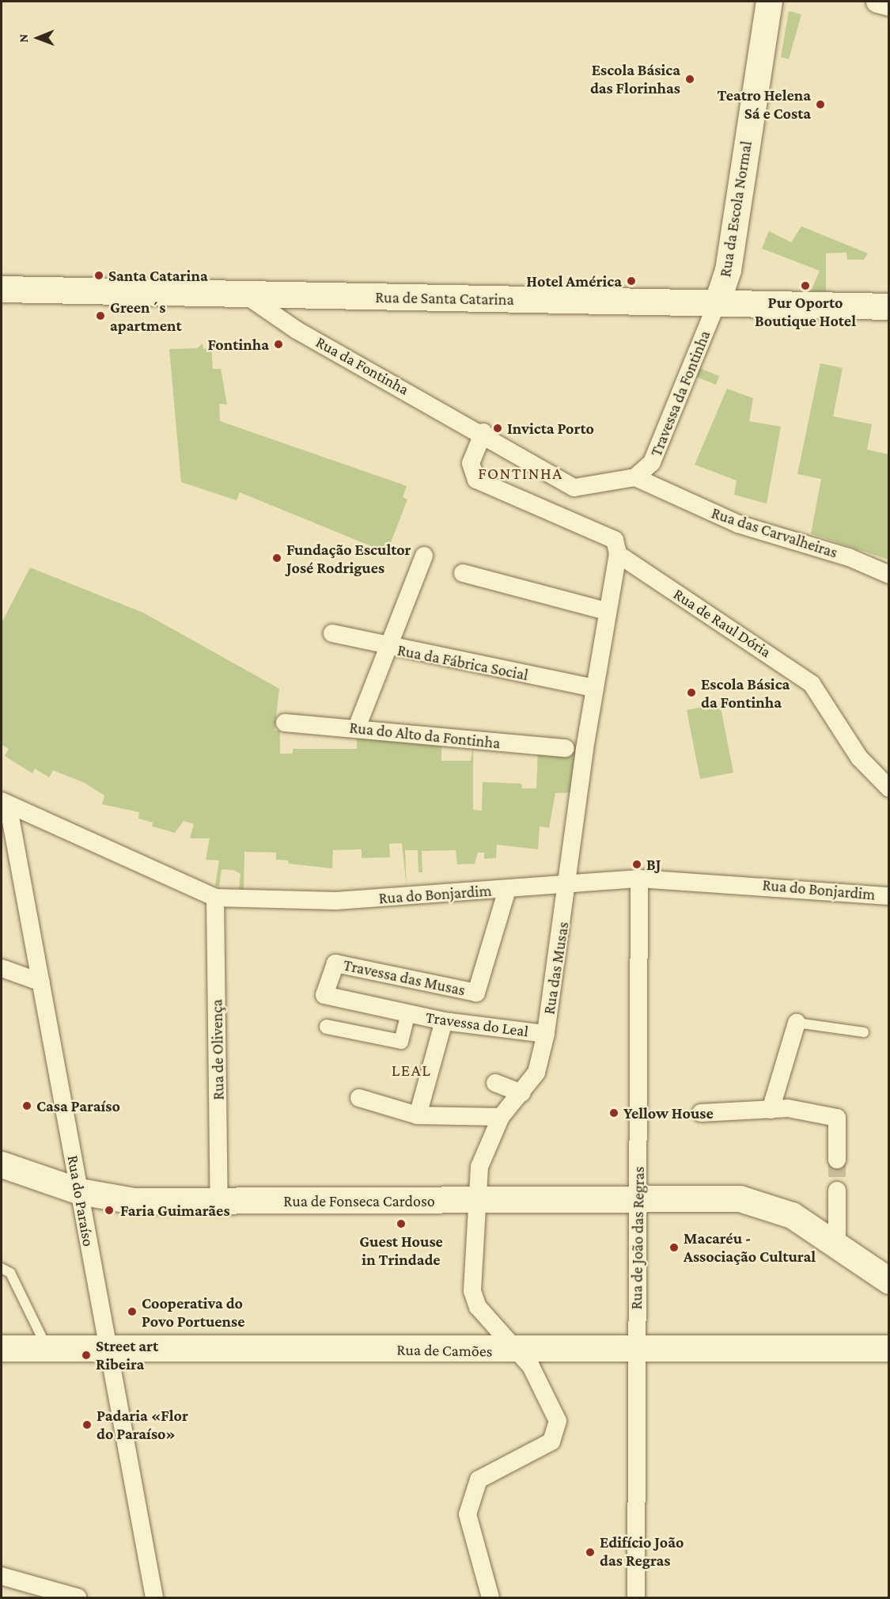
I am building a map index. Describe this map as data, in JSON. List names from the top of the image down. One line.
{"streets":{"main road":["Rua da Escola Normal","Rua de Santa Catarina","Rua de Fonseca Cardoso","Rua de Camões"],"street":["Rua da Fontinha","Travessa da Fontinha","Rua das Carvalheiras","Rua de Raul Dória","Rua da Fábrica Social","Rua do Alto da Fontinha","Rua do Bonjardim","Rua das Musas","Travessa das Musas","Travessa do Leal","Rua de Olivença","Rua do Paraíso","Rua de João das Regras"]},"crossings":[["Rua da Escola Normal","Rua de Santa Catarina"],["Rua da Escola Normal","Travessa da Fontinha"],["Rua de Santa Catarina","Rua da Fontinha"],["Rua de Santa Catarina","Travessa da Fontinha"],["Rua da Fontinha","Travessa da Fontinha"],["Rua da Fontinha","Rua das Carvalheiras"],["Travessa da Fontinha","Rua das Carvalheiras"],["Rua de Raul Dória","Rua das Musas"],["Rua da Fábrica Social","Rua das Musas"],["Rua do Bonjardim","Rua das Musas"],["Rua do Bonjardim","Travessa das Musas"],["Rua do Bonjardim","Rua de Olivença"],["Rua do Bonjardim","Rua do Paraíso"],["Rua do Bonjardim","Rua de João das Regras"],["Rua das Musas","Travessa do Leal"],["Rua das Musas","Rua de Fonseca Cardoso"],["Rua das Musas","Rua de Camões"],["Travessa das Musas","Travessa do Leal"],["Rua de Olivença","Rua de Fonseca Cardoso"],["Rua do Paraíso","Rua de Fonseca Cardoso"],["Rua do Paraíso","Rua de Camões"],["Rua de Fonseca Cardoso","Rua de João das Regras"],["Rua de João das Regras","Rua de Camões"]],"districts":["FONTINHA","LEAL"],"places":["Escola Básica das Florinhas","Teatro Helena Sá e Costa","Santa Catarina","Hotel América","Pur Oporto Boutique Hotel","Green´s apartment","Fontinha","Invicta Porto","Fundação Escultor José Rodrigues","Escola Básica da Fontinha","BJ","Casa Paraíso","Yellow House","Faria Guimarães","Guest House in Trindade","Macaréu - Associação Cultural","Cooperativa do Povo Portuense","Street art Ribeira","Padaria «Flor do Paraíso»","Edifício João das Regras"],"north":"left"}
